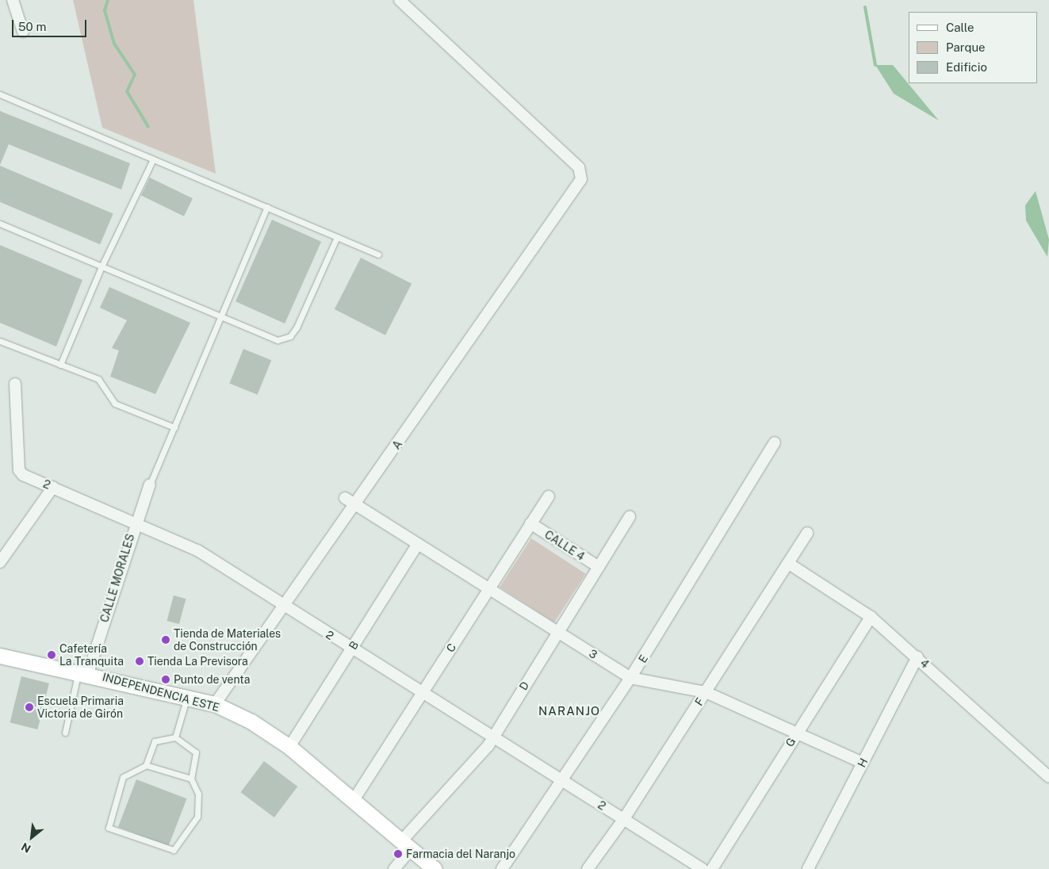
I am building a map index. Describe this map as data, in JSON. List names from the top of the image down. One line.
{"streets":{"main road":["INDEPENDENCIA ESTE"],"street":["A","2","CALLE 4","CALLE MORALES","B","C","3","E","4","D","F","G","H"]},"crossings":[["A","2"],["A","3"],["A","INDEPENDENCIA ESTE"],["2","CALLE MORALES"],["2","B"],["2","C"],["2","E"],["2","D"],["2","F"],["CALLE 4","C"],["CALLE 4","D"],["CALLE MORALES","INDEPENDENCIA ESTE"],["B","3"],["B","INDEPENDENCIA ESTE"],["C","3"],["C","INDEPENDENCIA ESTE"],["3","E"],["3","D"],["3","F"],["3","G"],["3","H"],["4","F"],["4","G"],["4","H"],["D","INDEPENDENCIA ESTE"]],"districts":["NARANJO"],"places":["Tienda de Materiales de Construcción","Cafetería La Tranquita","Tienda La Previsora","Punto de venta","Escuela Primaria Victoria de Girón","Farmacia del Naranjo"],"legend":["Calle","Parque","Edificio"],"scale_bar":"50 m","north":"bottom left"}
